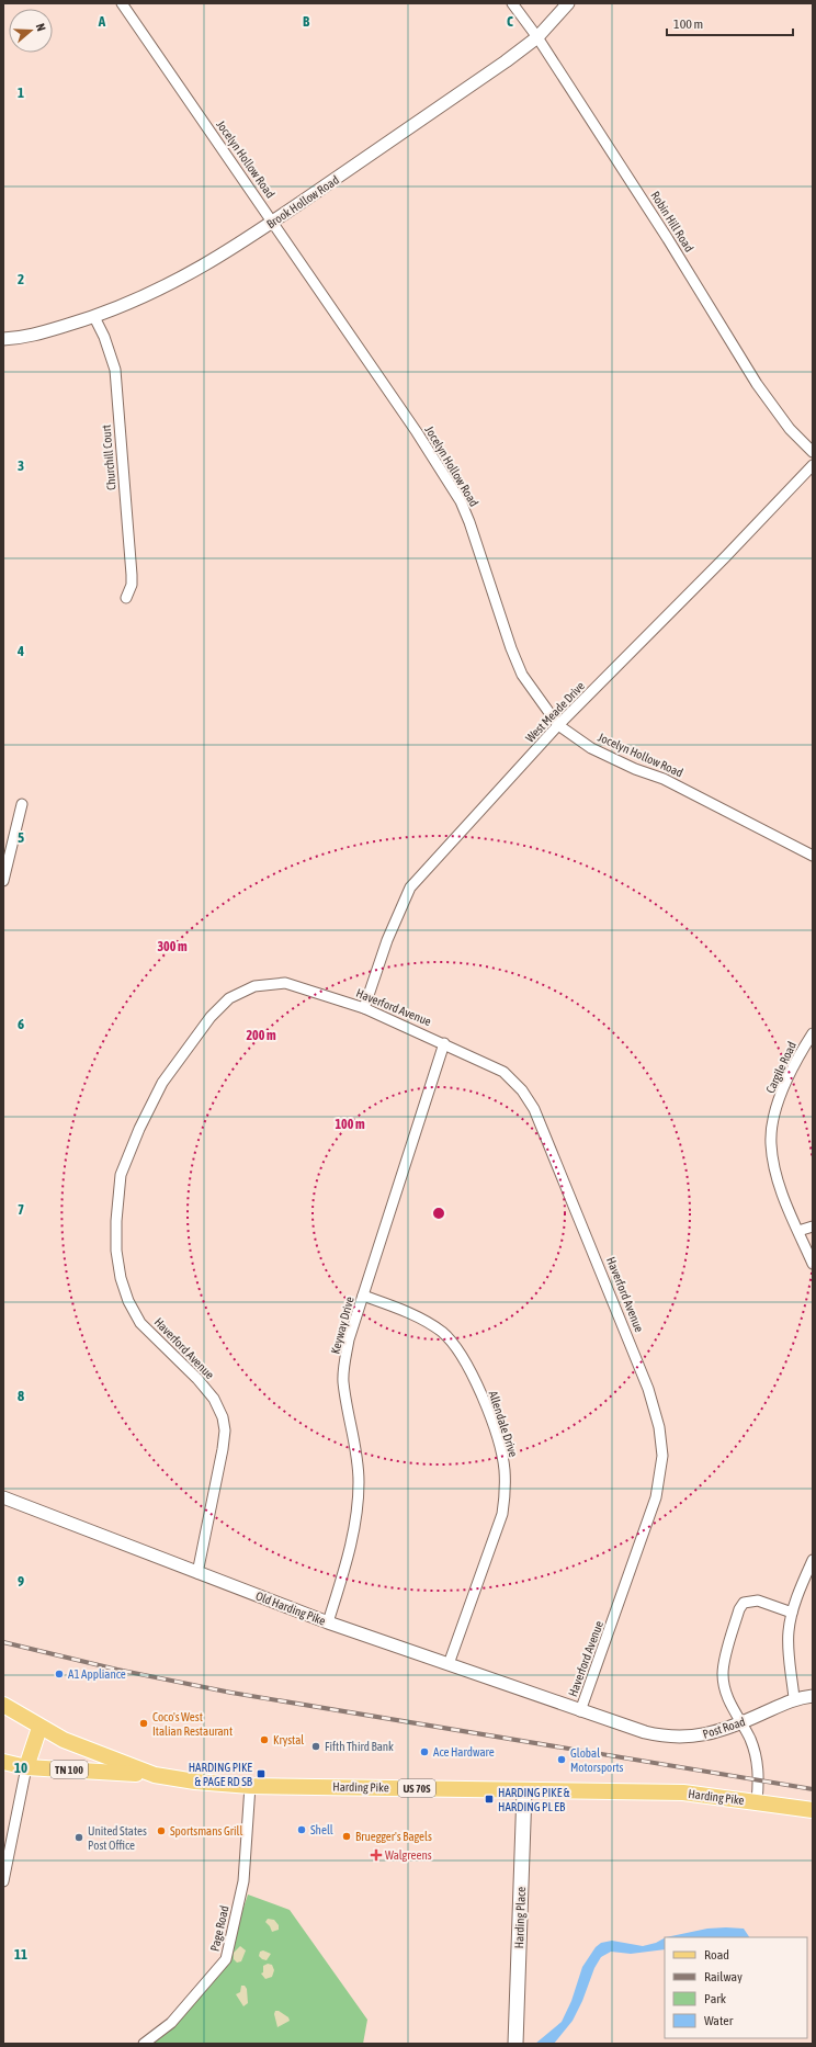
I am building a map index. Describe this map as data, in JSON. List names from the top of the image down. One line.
{"streets":{"main road":["TN 100","Harding Pike","US 70S","Harding Place"],"street":["Jocelyn Hollow Road","Brook Hollow Road","Robin Hill Road","Churchill Court","West Meade Drive","Haverford Avenue","Cargile Road","Keyway Drive","Allendale Drive","Old Harding Pike","Post Road","Page Road"]},"crossings":[["Jocelyn Hollow Road","Brook Hollow Road"],["Jocelyn Hollow Road","West Meade Drive"],["Brook Hollow Road","Robin Hill Road"],["Brook Hollow Road","Churchill Court"],["West Meade Drive","Haverford Avenue"],["Haverford Avenue","Keyway Drive"],["Haverford Avenue","Old Harding Pike"],["Haverford Avenue","Post Road"],["Keyway Drive","Allendale Drive"],["Keyway Drive","Old Harding Pike"],["Allendale Drive","Old Harding Pike"],["Old Harding Pike","Post Road"],["TN 100","Harding Pike"],["Harding Pike","Harding Place"],["Harding Pike","Page Road"]],"places":{"other":["A1 Appliance","Coco's West Italian Restaurant","Krystal","Fifth Third Bank","Ace Hardware","Global Motorsports","Shell","Sportsmans Grill","Bruegger's Bagels","United States Post Office"],"transit":["HARDING PIKE & PAGE RD SB","HARDING PIKE & HARDING PL EB"],"health":["Walgreens"]},"legend":["Road","Railway","Park","Water"],"scale_bar":"100 m","north":"right","grid":{"columns":["A","B","C"],"rows":["1","2","3","4","5","6","7","8","9","10","11"]},"rings":["300 m","200 m","100 m"]}
